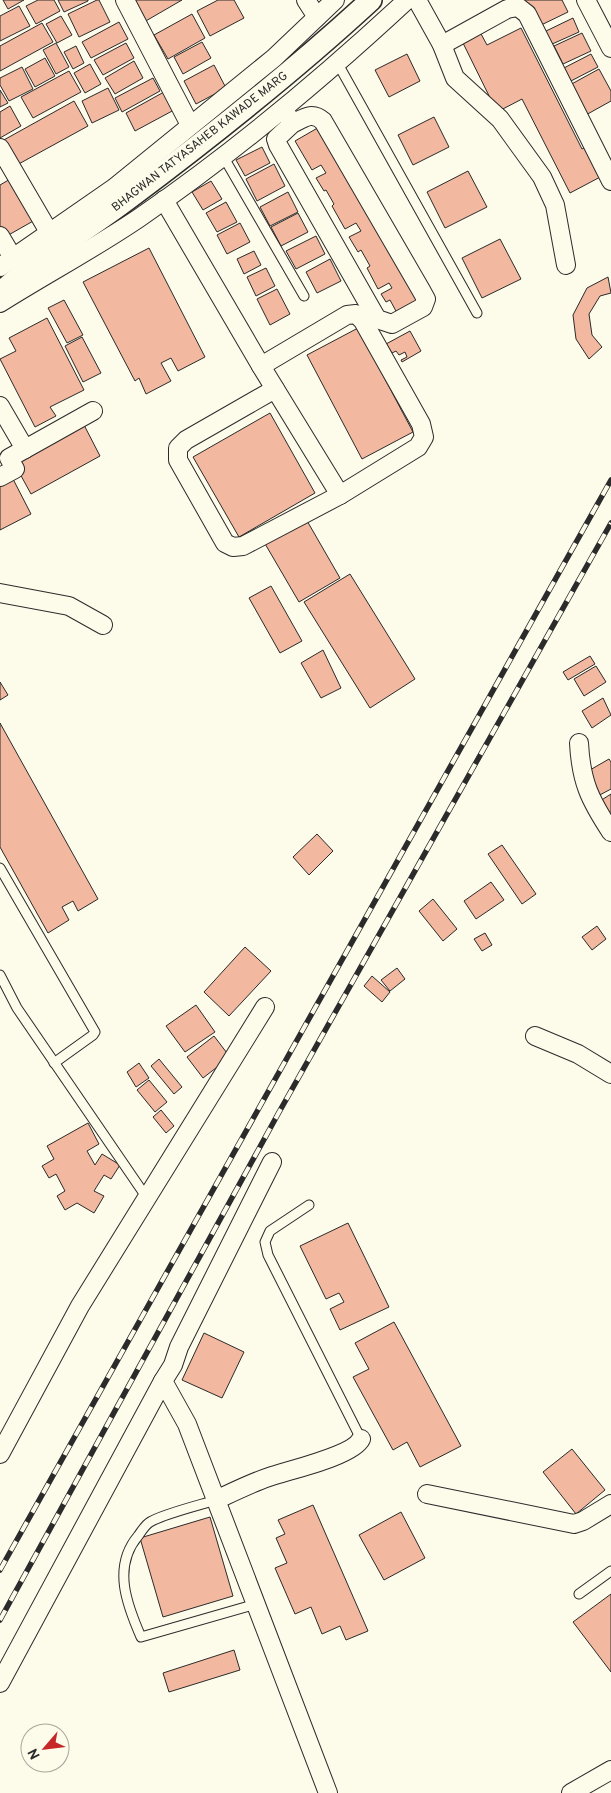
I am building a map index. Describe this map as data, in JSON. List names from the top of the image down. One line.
{"streets":{"street":["BHAGWAN TATYASAHEB KAWADE MARG"]},"north":"bottom left"}
